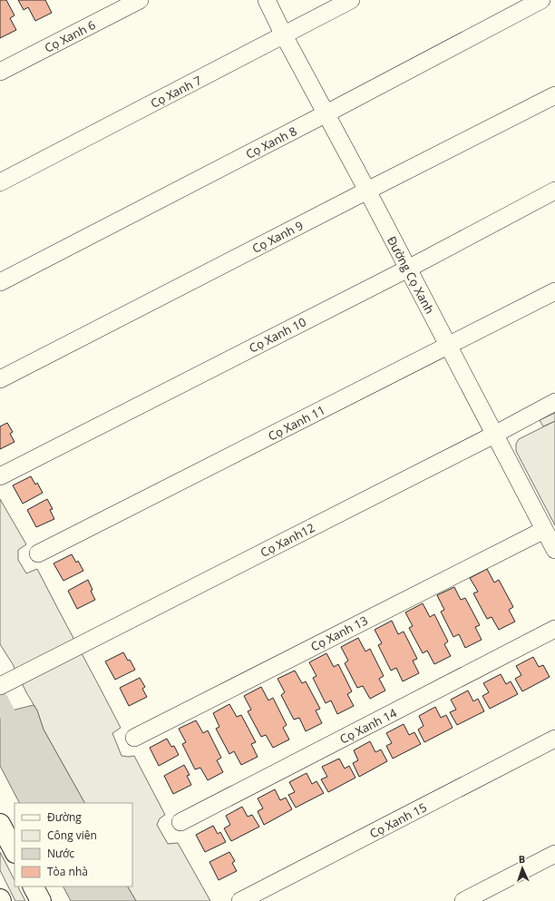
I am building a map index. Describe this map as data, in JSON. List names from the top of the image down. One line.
{"streets":{"street":["Cọ Xanh 6","Cọ Xanh 7","Cọ Xanh 8","Cọ Xanh 9","Đường Cọ Xanh","Cọ Xanh 10","Cọ Xanh 11","Cọ Xanh12","Cọ Xanh 13","Cọ Xanh 14","Cọ Xanh 15"]},"crossings":[["Cọ Xanh 7","Đường Cọ Xanh"],["Cọ Xanh 8","Đường Cọ Xanh"],["Cọ Xanh 9","Đường Cọ Xanh"],["Đường Cọ Xanh","Cọ Xanh 10"],["Đường Cọ Xanh","Cọ Xanh 11"],["Đường Cọ Xanh","Cọ Xanh12"],["Đường Cọ Xanh","Cọ Xanh 13"]],"legend":["Đường","Công viên","Nước","Tòa nhà"],"north":"top"}
